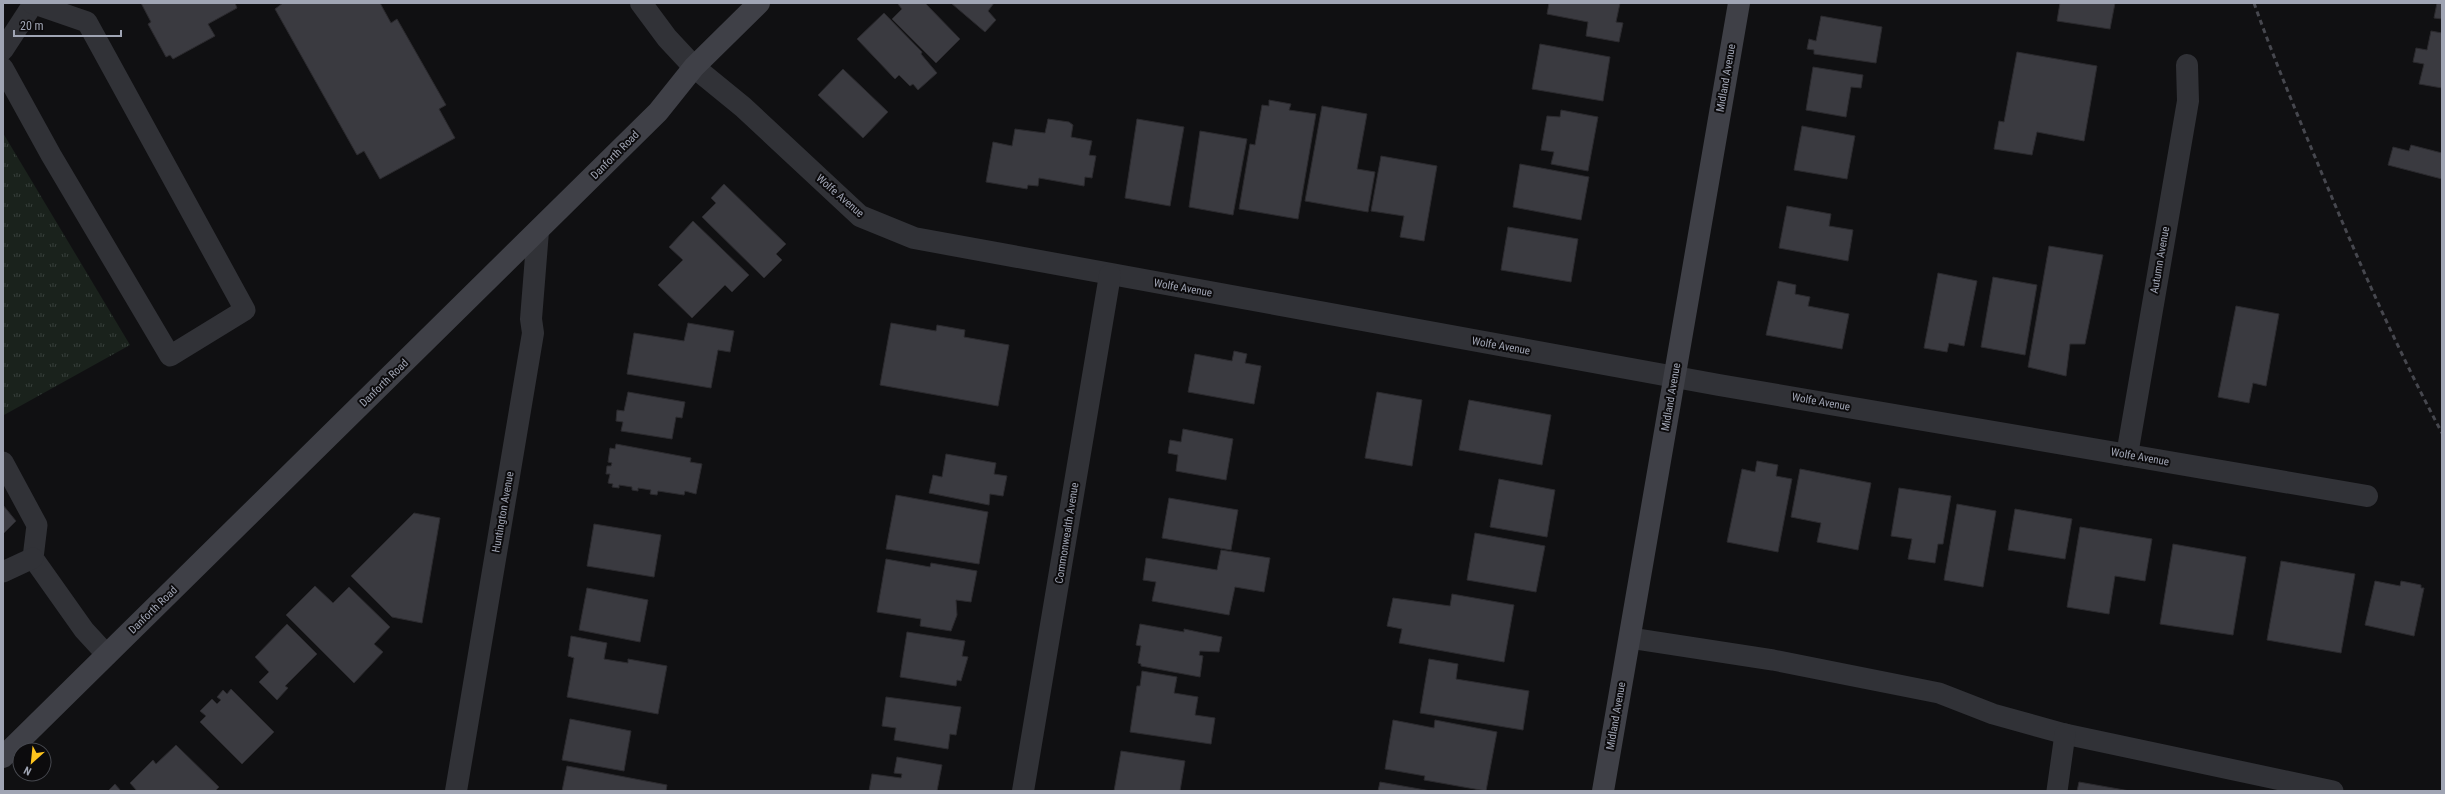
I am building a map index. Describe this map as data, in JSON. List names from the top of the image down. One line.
{"streets":{"main road":["Midland Avenue","Danforth Road"],"street":["Wolfe Avenue","Autumn Avenue","Huntington Avenue","Commonwealth Avenue"]},"crossings":[["Midland Avenue","Wolfe Avenue"],["Danforth Road","Wolfe Avenue"],["Danforth Road","Huntington Avenue"],["Wolfe Avenue","Autumn Avenue"],["Wolfe Avenue","Commonwealth Avenue"]],"scale_bar":"20 m","north":"bottom left"}
